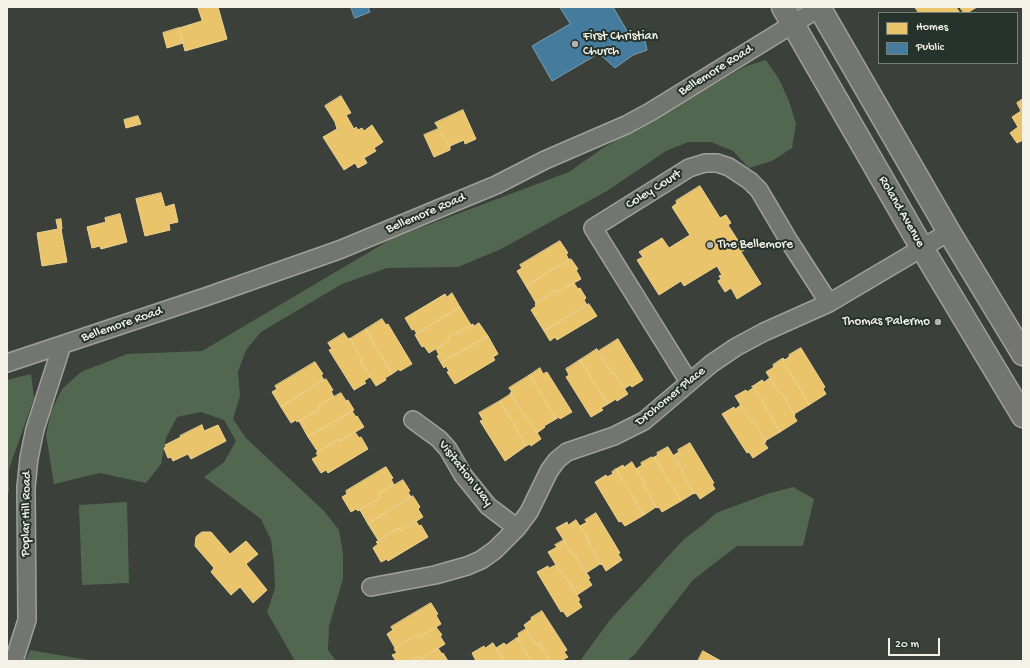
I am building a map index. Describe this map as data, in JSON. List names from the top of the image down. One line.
{"streets":{"street":["Bellemore Road","Coley Court","Roland Avenue","Drohomer Place","Visitation Way","Poplar Hill Road"]},"crossings":[["Bellemore Road","Roland Avenue"],["Bellemore Road","Poplar Hill Road"],["Coley Court","Drohomer Place"],["Roland Avenue","Drohomer Place"],["Drohomer Place","Visitation Way"]],"places":["First Christian Church","The Bellemore","Thomas Palermo"],"legend":["Homes","Public"],"scale_bar":"20 m"}
